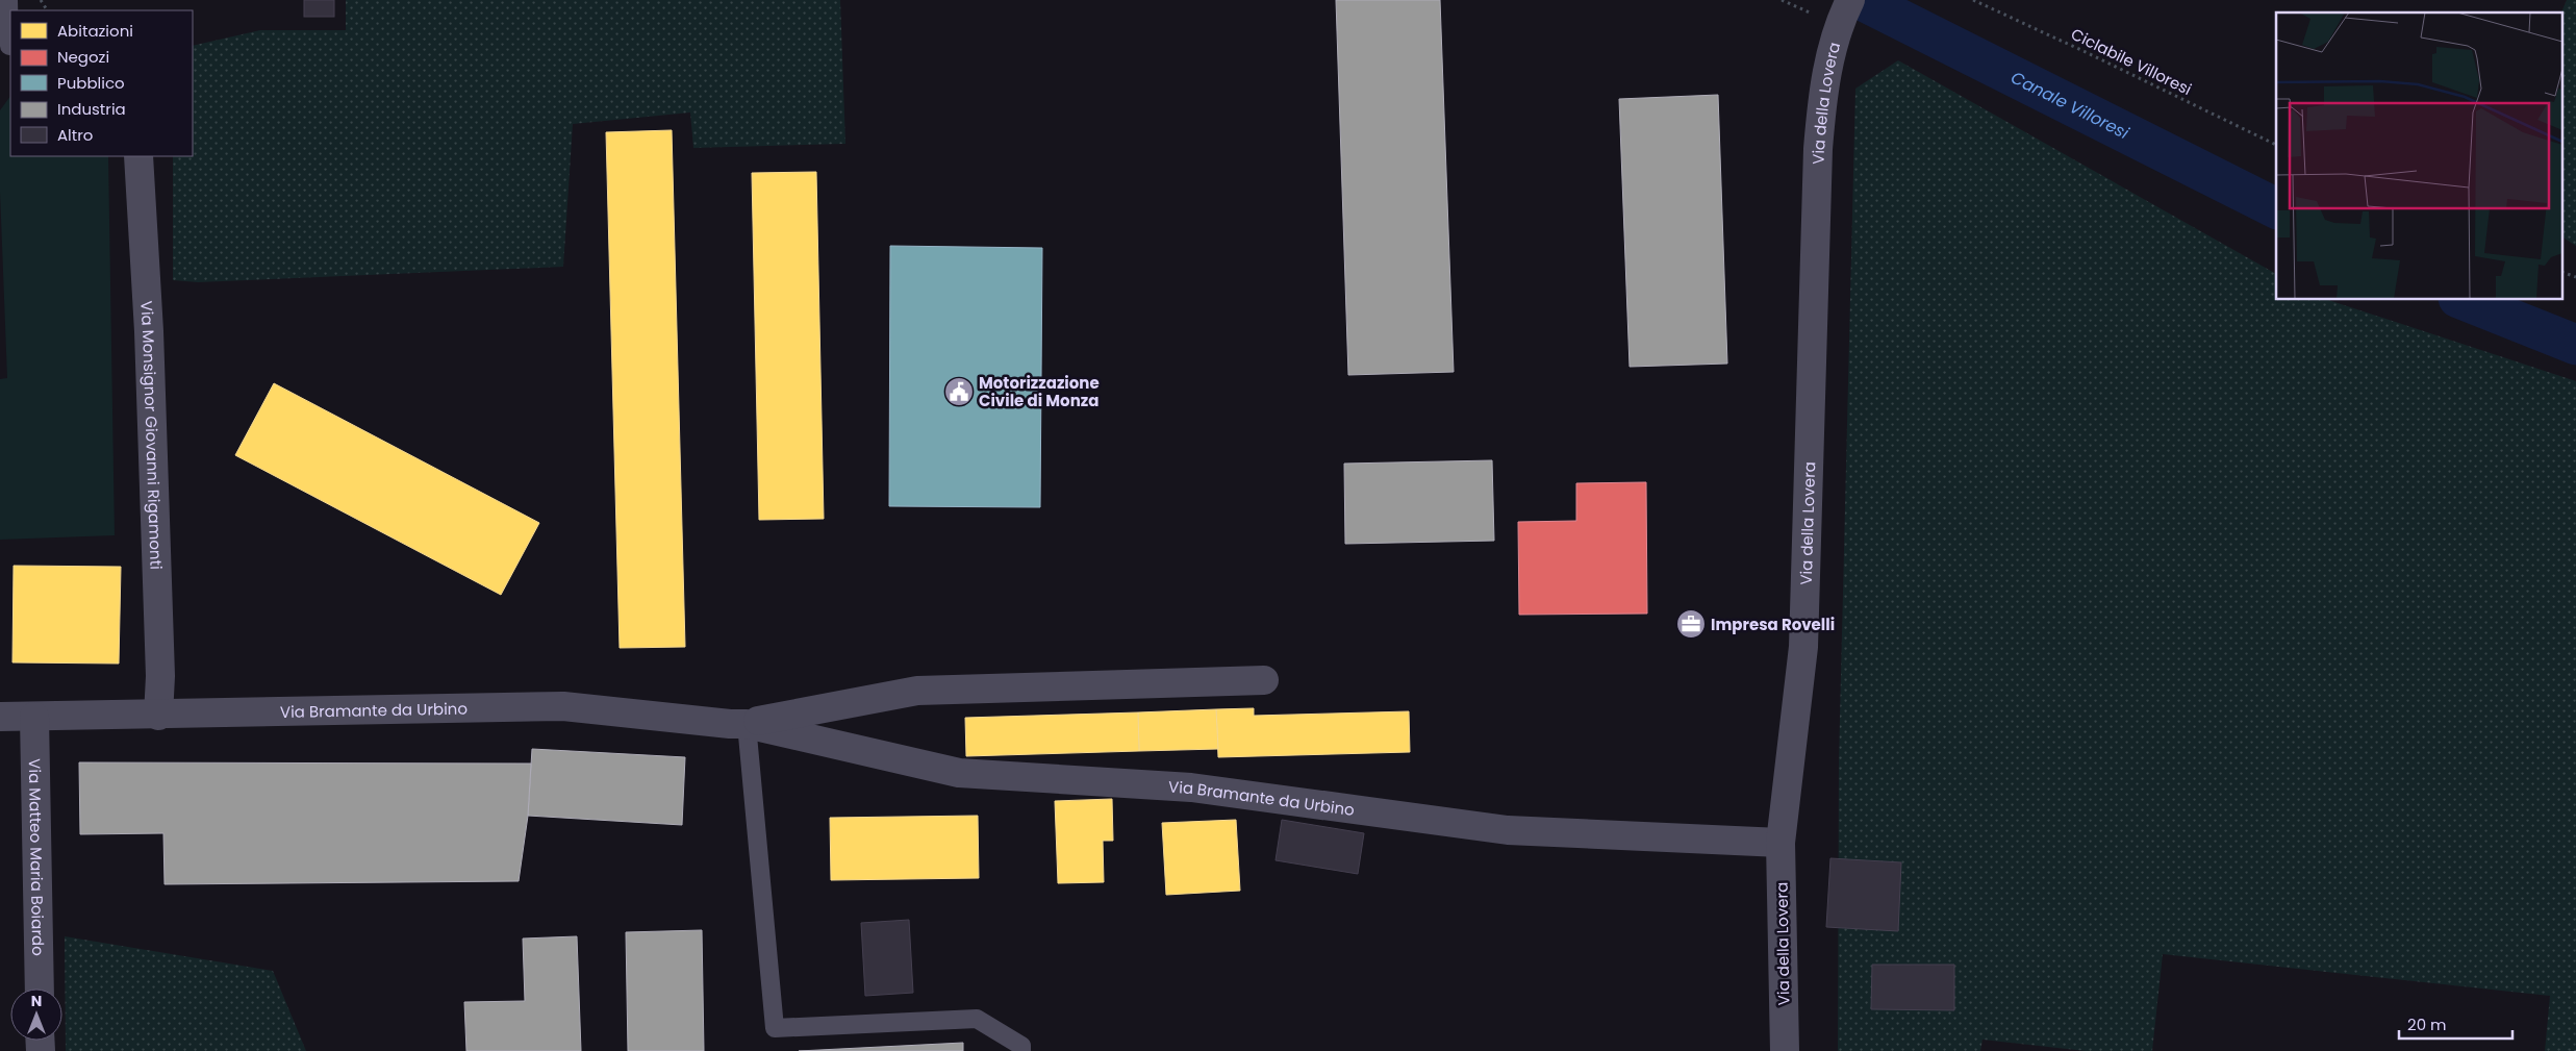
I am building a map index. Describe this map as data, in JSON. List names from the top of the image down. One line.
{"streets":{"street":["Via della Lovera","Via Monsignor Giovanni Rigamonti","Via Bramante da Urbino","Via Matteo Maria Boiardo"],"path":["Ciclabile Villoresi"]},"crossings":[["Via della Lovera","Via Bramante da Urbino"],["Via Monsignor Giovanni Rigamonti","Via Bramante da Urbino"],["Via Bramante da Urbino","Via Matteo Maria Boiardo"]],"water":["Canale Villoresi"],"places":{"public building":["Motorizzazione Civile di Monza"],"office":["Impresa Rovelli"]},"legend":["Abitazioni","Negozi","Pubblico","Industria","Altro"],"scale_bar":"20 m","north":"top"}
